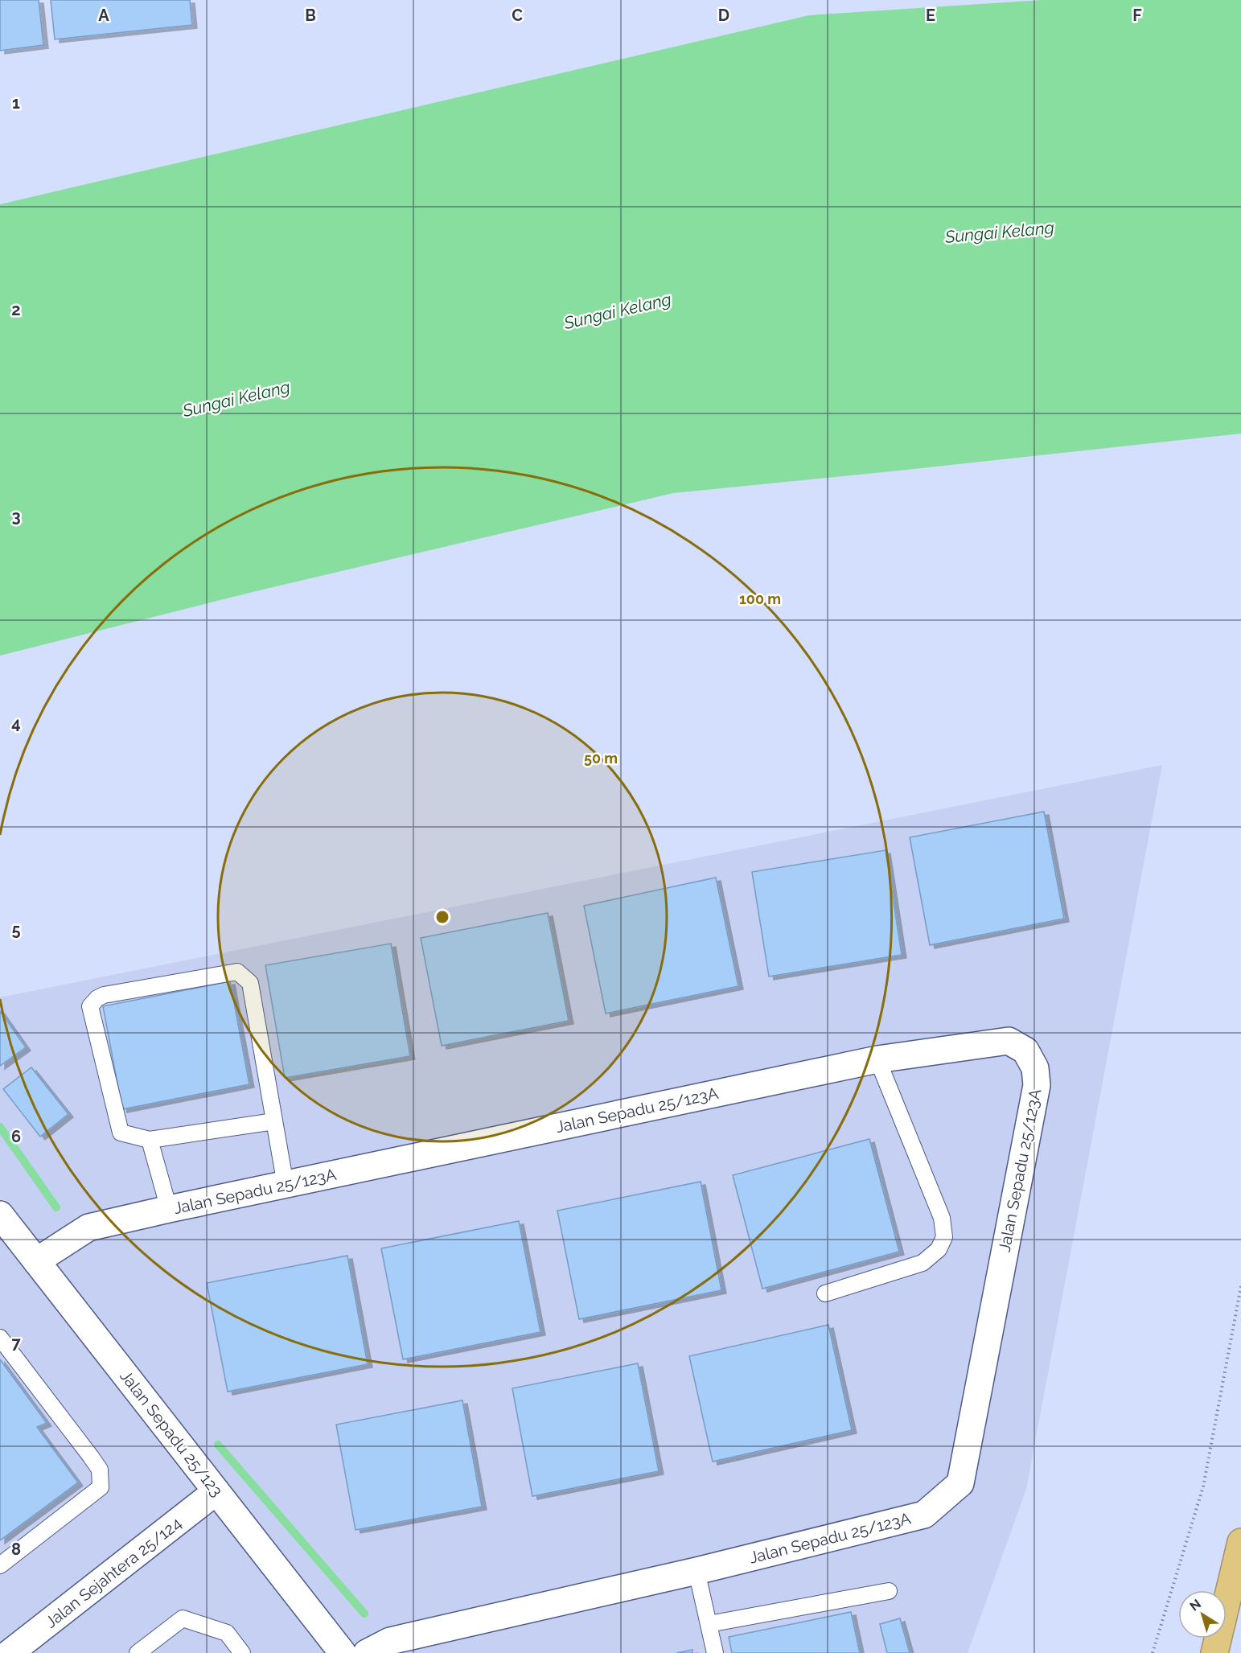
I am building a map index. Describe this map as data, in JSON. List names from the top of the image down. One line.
{"streets":{"street":["Jalan Sepadu 25/123A","Jalan Sepadu 25/123","Jalan Sejahtera 25/124"]},"crossings":[["Jalan Sepadu 25/123A","Jalan Sepadu 25/123"],["Jalan Sepadu 25/123","Jalan Sejahtera 25/124"]],"water":["Sungai Kelang"],"north":"top left","grid":{"columns":["A","B","C","D","E","F"],"rows":["1","2","3","4","5","6","7","8"]},"rings":["100 m","50 m"]}
